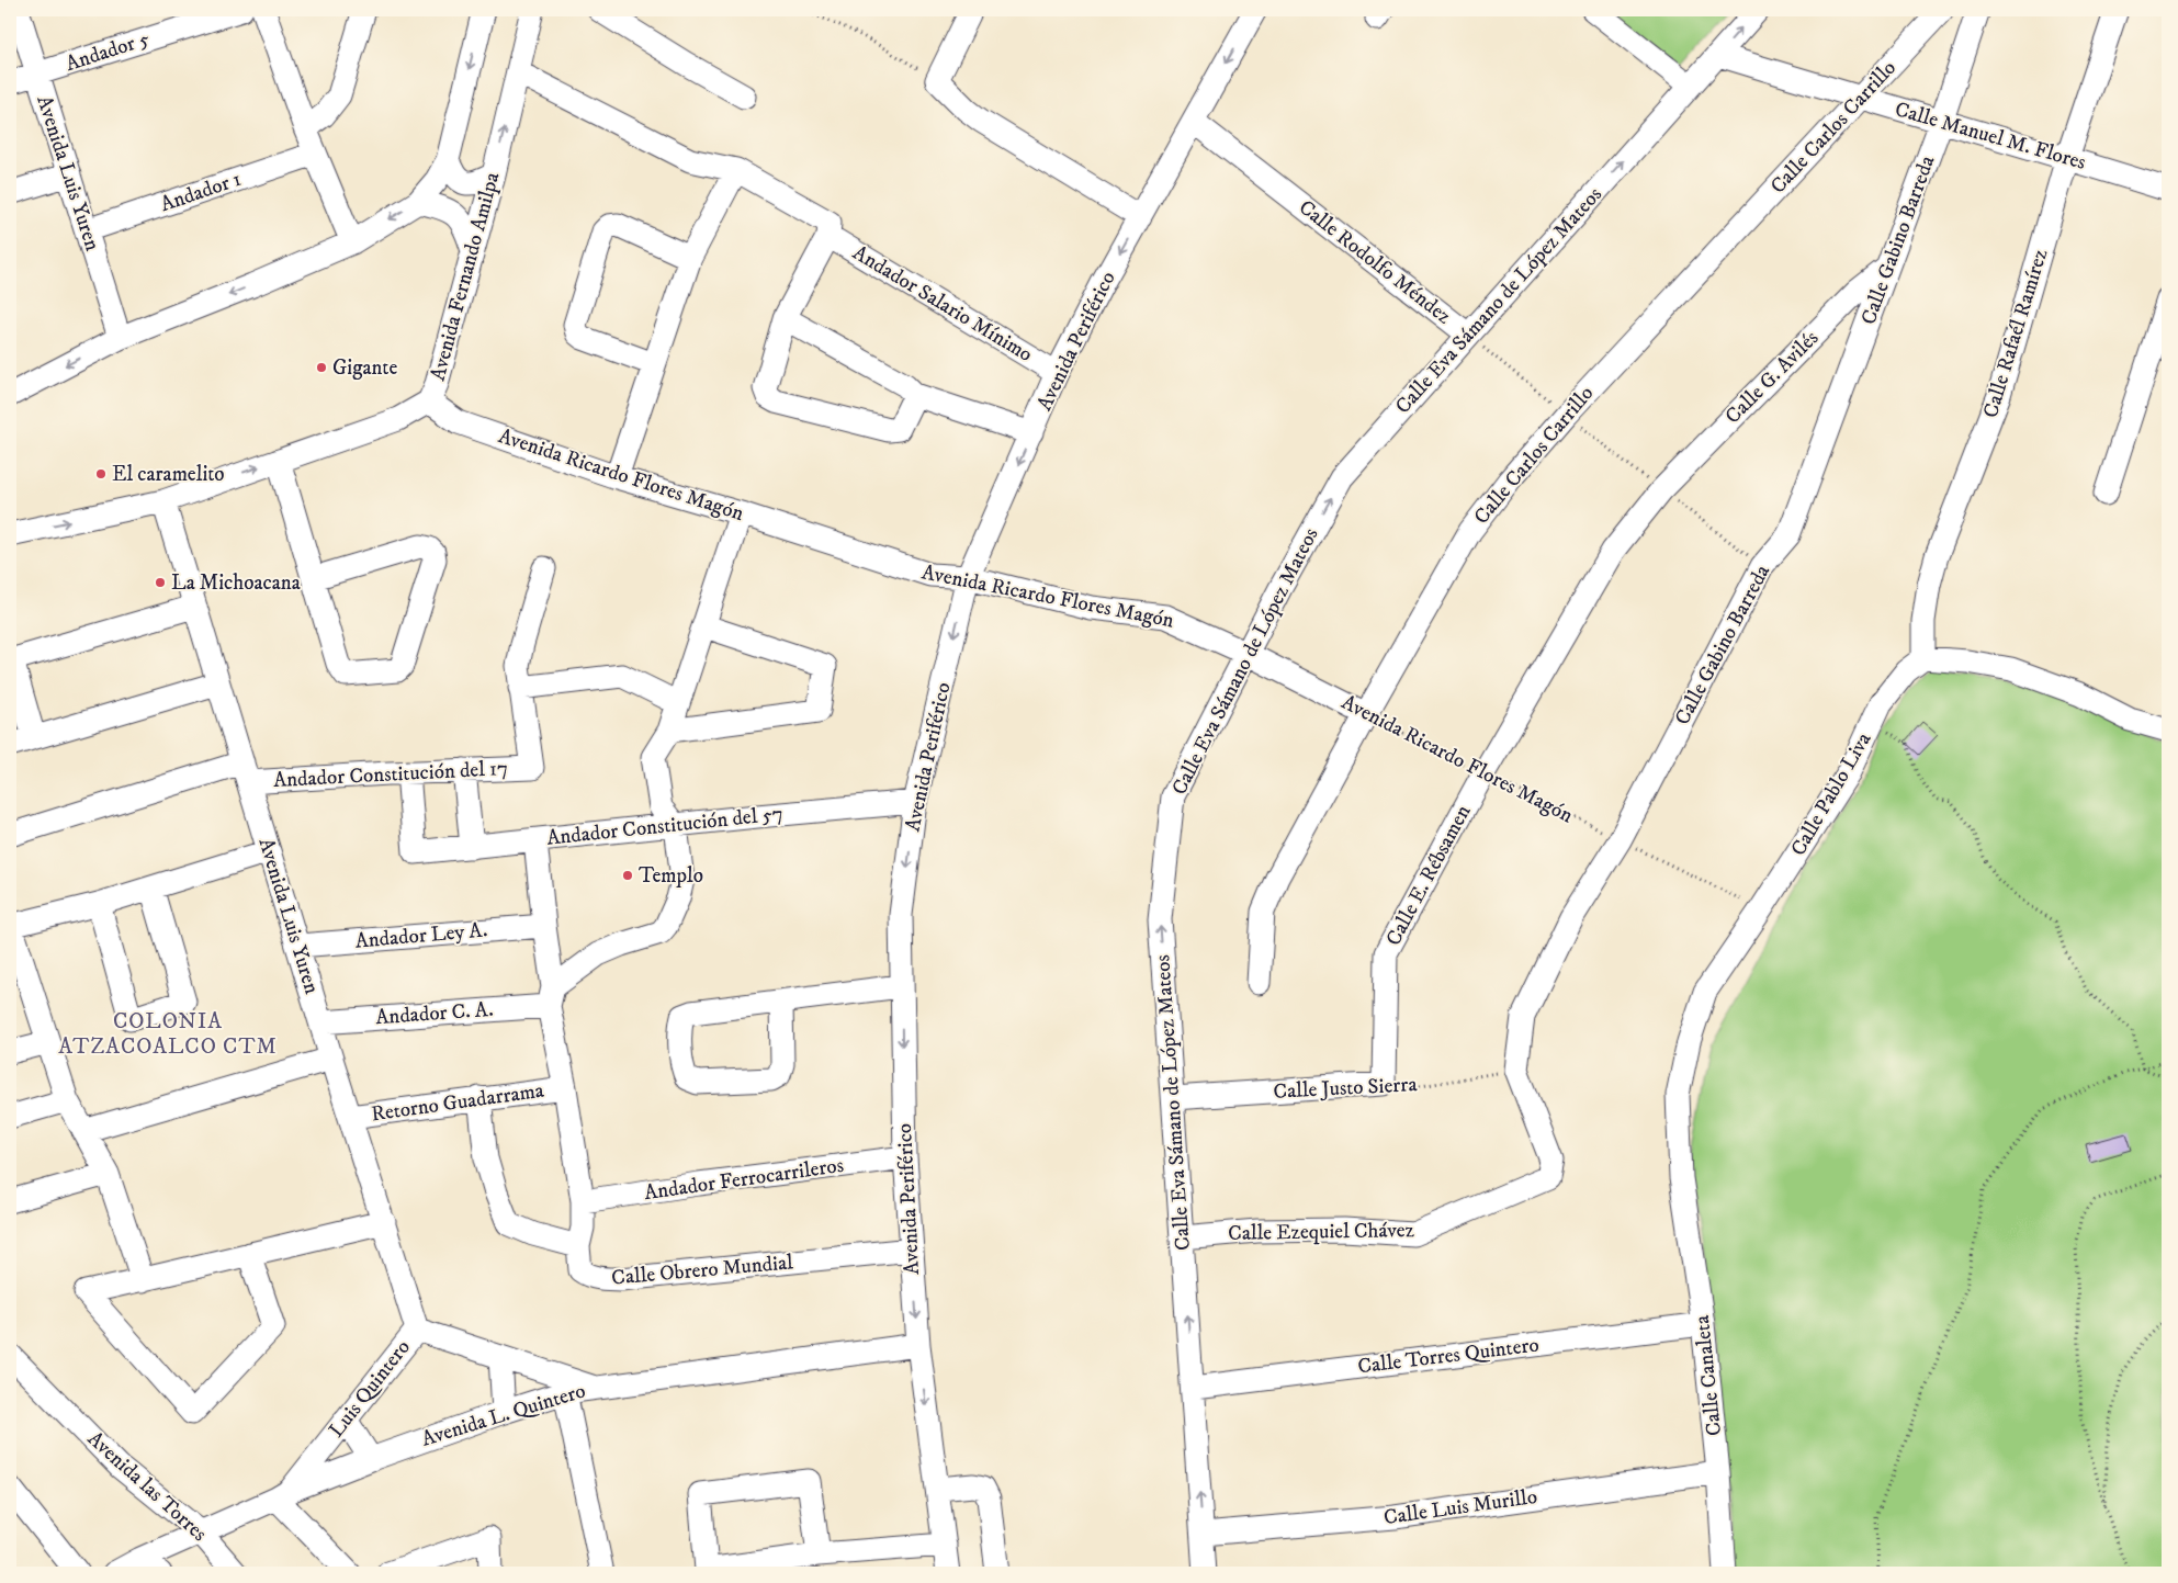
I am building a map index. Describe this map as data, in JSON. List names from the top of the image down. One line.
{"streets":{"street":["Andador 5","Calle Carlos Carrillo","Calle Manuel M. Flores","Avenida Luis Yuren","Andador 1","Calle Gabino Barreda","Calle Rodolfo Méndez","Avenida Fernando Amilpa","Calle Eva Sámano de López Mateos","Andador Salario Mínimo","Calle Rafaél Ramírez","Avenida Periférico","Calle G. Avilés","Avenida Ricardo Flores Magón","Andador Constitución del 17","Calle Pablo Liva","Andador Constitución del 57","Calle E. Rébsamen","Andador Ley A.","Andador C. A.","Calle Justo Sierra","Retorno Guadarrama","Andador Ferrocarrileros","Calle Ezequiel Chávez","Calle Obrero Mundial","Calle Torres Quintero","Calle Canaleta","Luis Quintero","Avenida L. Quintero","Avenida las Torres","Calle Luis Murillo"]},"crossings":[["Andador 5","Avenida Luis Yuren"],["Calle Carlos Carrillo","Calle Manuel M. Flores"],["Calle Carlos Carrillo","Calle Rodolfo Méndez"],["Calle Carlos Carrillo","Avenida Ricardo Flores Magón"],["Calle Manuel M. Flores","Calle Gabino Barreda"],["Calle Manuel M. Flores","Calle Eva Sámano de López Mateos"],["Calle Manuel M. Flores","Calle Rafaél Ramírez"],["Avenida Luis Yuren","Andador 1"],["Avenida Luis Yuren","Avenida Fernando Amilpa"],["Avenida Luis Yuren","Andador Constitución del 17"],["Avenida Luis Yuren","Andador Ley A."],["Avenida Luis Yuren","Andador C. A."],["Avenida Luis Yuren","Retorno Guadarrama"],["Avenida Luis Yuren","Luis Quintero"],["Calle Gabino Barreda","Calle Rodolfo Méndez"],["Calle Gabino Barreda","Calle G. Avilés"],["Calle Gabino Barreda","Avenida Ricardo Flores Magón"],["Calle Gabino Barreda","Calle Justo Sierra"],["Calle Gabino Barreda","Calle Ezequiel Chávez"],["Calle Rodolfo Méndez","Calle Eva Sámano de López Mateos"],["Calle Rodolfo Méndez","Avenida Periférico"],["Calle Rodolfo Méndez","Calle G. Avilés"],["Calle Rodolfo Méndez","Calle E. Rébsamen"],["Avenida Fernando Amilpa","Avenida Ricardo Flores Magón"],["Calle Eva Sámano de López Mateos","Avenida Ricardo Flores Magón"],["Calle Eva Sámano de López Mateos","Calle Justo Sierra"],["Calle Eva Sámano de López Mateos","Calle Ezequiel Chávez"],["Calle Eva Sámano de López Mateos","Calle Torres Quintero"],["Calle Eva Sámano de López Mateos","Calle Luis Murillo"],["Andador Salario Mínimo","Avenida Periférico"],["Calle Rafaél Ramírez","Calle Pablo Liva"],["Avenida Periférico","Avenida Ricardo Flores Magón"],["Avenida Periférico","Andador Constitución del 57"],["Avenida Periférico","Andador Ferrocarrileros"],["Avenida Periférico","Calle Obrero Mundial"],["Avenida Periférico","Avenida L. Quintero"],["Calle G. Avilés","Calle E. Rébsamen"],["Avenida Ricardo Flores Magón","Calle Pablo Liva"],["Avenida Ricardo Flores Magón","Calle E. Rébsamen"],["Andador Constitución del 17","Andador Constitución del 57"],["Calle Pablo Liva","Calle Canaleta"],["Andador Constitución del 57","Calle Obrero Mundial"],["Calle E. Rébsamen","Calle Justo Sierra"],["Andador Ley A.","Calle Obrero Mundial"],["Andador C. A.","Calle Obrero Mundial"],["Retorno Guadarrama","Calle Obrero Mundial"],["Andador Ferrocarrileros","Calle Obrero Mundial"],["Calle Torres Quintero","Calle Canaleta"],["Calle Canaleta","Calle Luis Murillo"],["Luis Quintero","Avenida L. Quintero"],["Avenida L. Quintero","Avenida las Torres"]],"one_way":["Calle Eva Sámano de López Mateos","Avenida Periférico"],"districts":["COLONIA ATZACOALCO CTM"],"places":["Gigante","El caramelito","La Michoacana","Templo"]}
